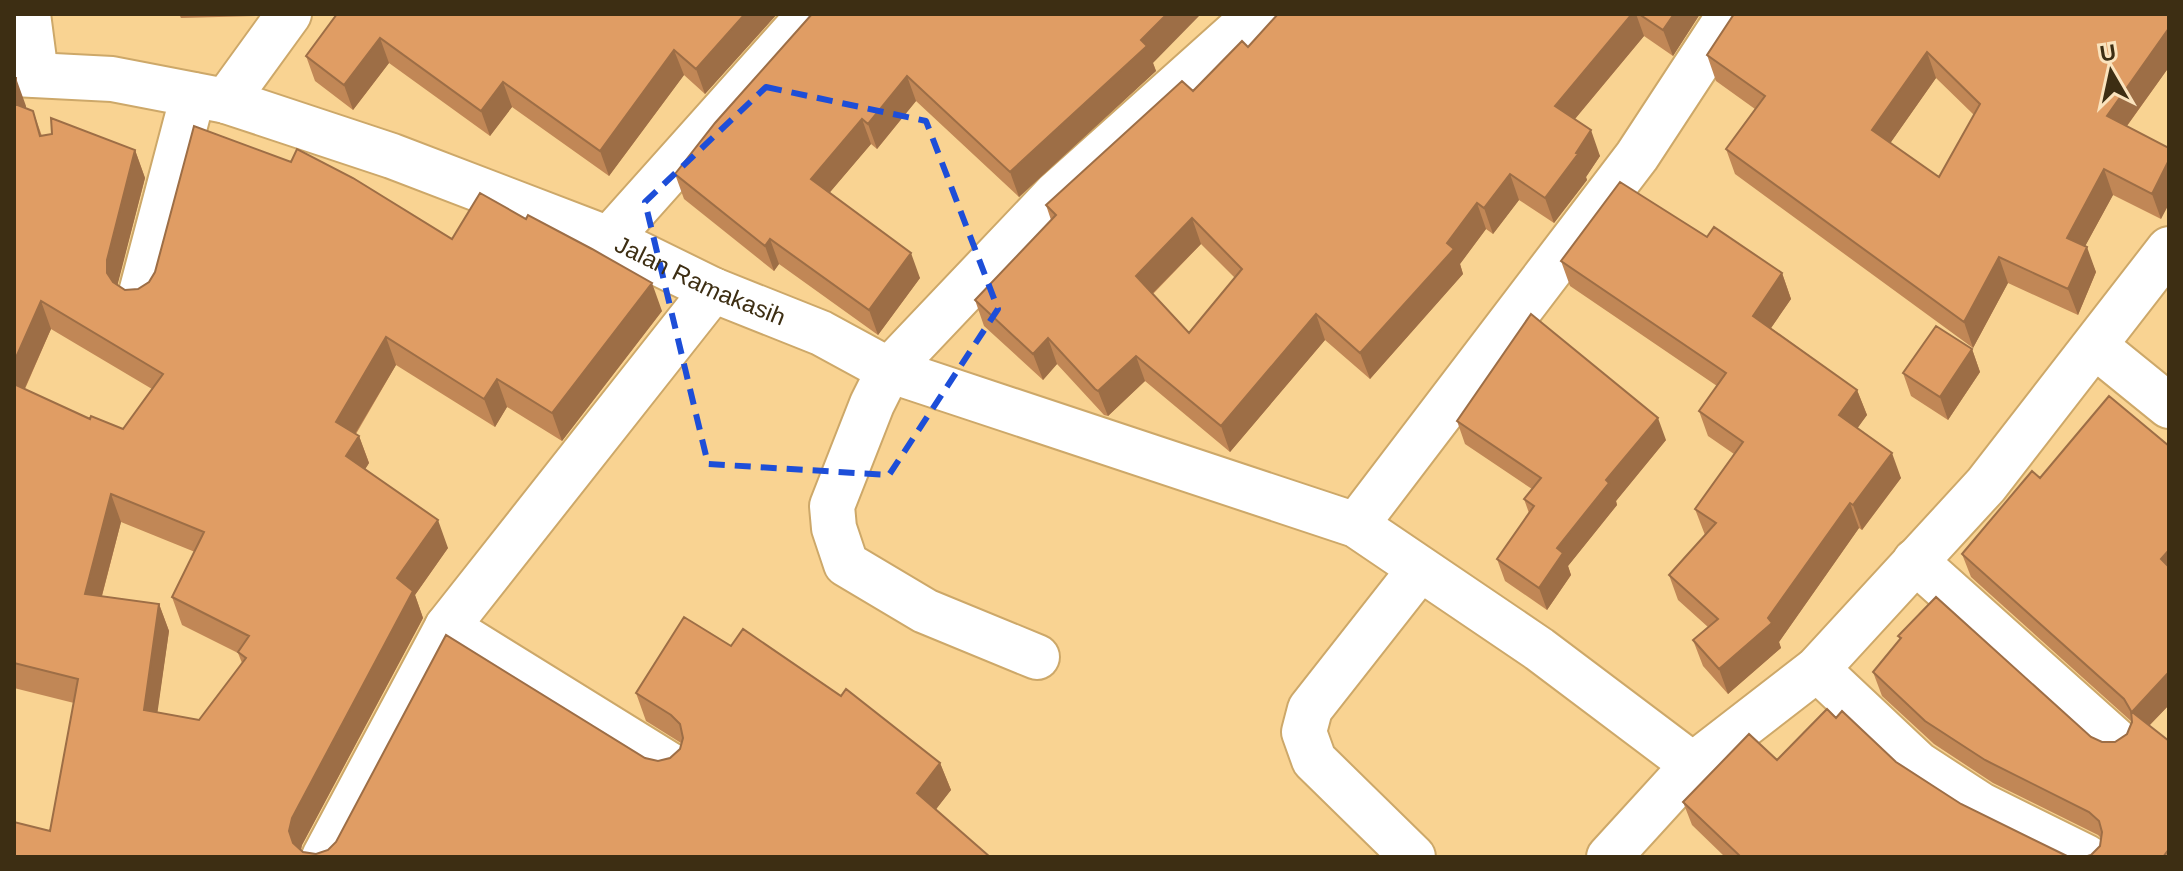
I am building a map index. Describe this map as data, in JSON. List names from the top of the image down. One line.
{"streets":{"street":["Jalan Ramakasih"]},"north":"top"}
